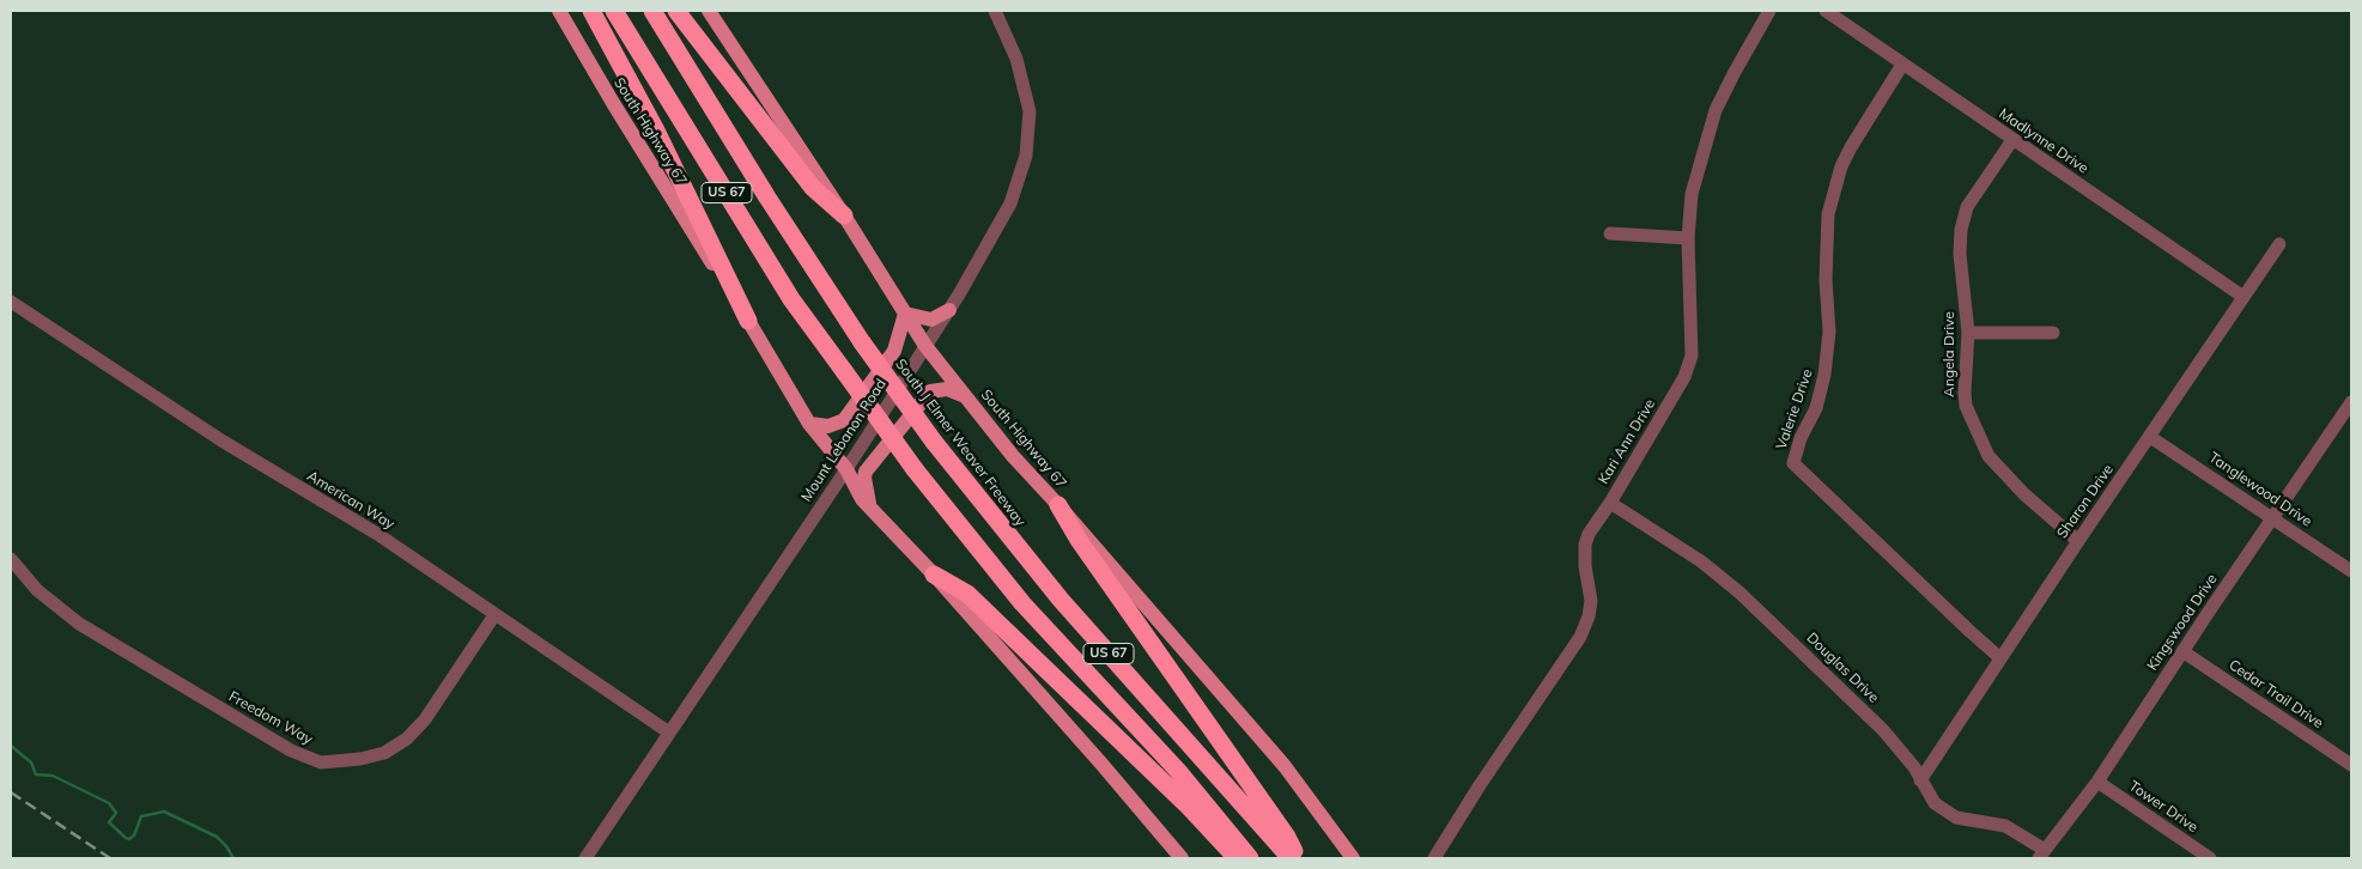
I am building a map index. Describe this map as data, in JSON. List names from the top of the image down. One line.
{"streets":{"highway":["US 67","South J Elmer Weaver Freeway"],"main road":["South Highway 67"],"street":["Madlynne Drive","Angela Drive","Valerie Drive","Mount Lebanon Road","Kari Ann Drive","Tanglewood Drive","American Way","Sharon Drive","Kingswood Drive","Douglas Drive","Cedar Trail Drive","Freedom Way","Tower Drive"]},"crossings":[["South Highway 67","Mount Lebanon Road"],["Madlynne Drive","Angela Drive"],["Madlynne Drive","Valerie Drive"],["Madlynne Drive","Sharon Drive"],["Angela Drive","Sharon Drive"],["Valerie Drive","Sharon Drive"],["Mount Lebanon Road","American Way"],["Kari Ann Drive","Douglas Drive"],["Tanglewood Drive","Sharon Drive"],["Tanglewood Drive","Kingswood Drive"],["American Way","Freedom Way"],["Sharon Drive","Douglas Drive"],["Kingswood Drive","Douglas Drive"],["Kingswood Drive","Cedar Trail Drive"],["Kingswood Drive","Tower Drive"]]}
